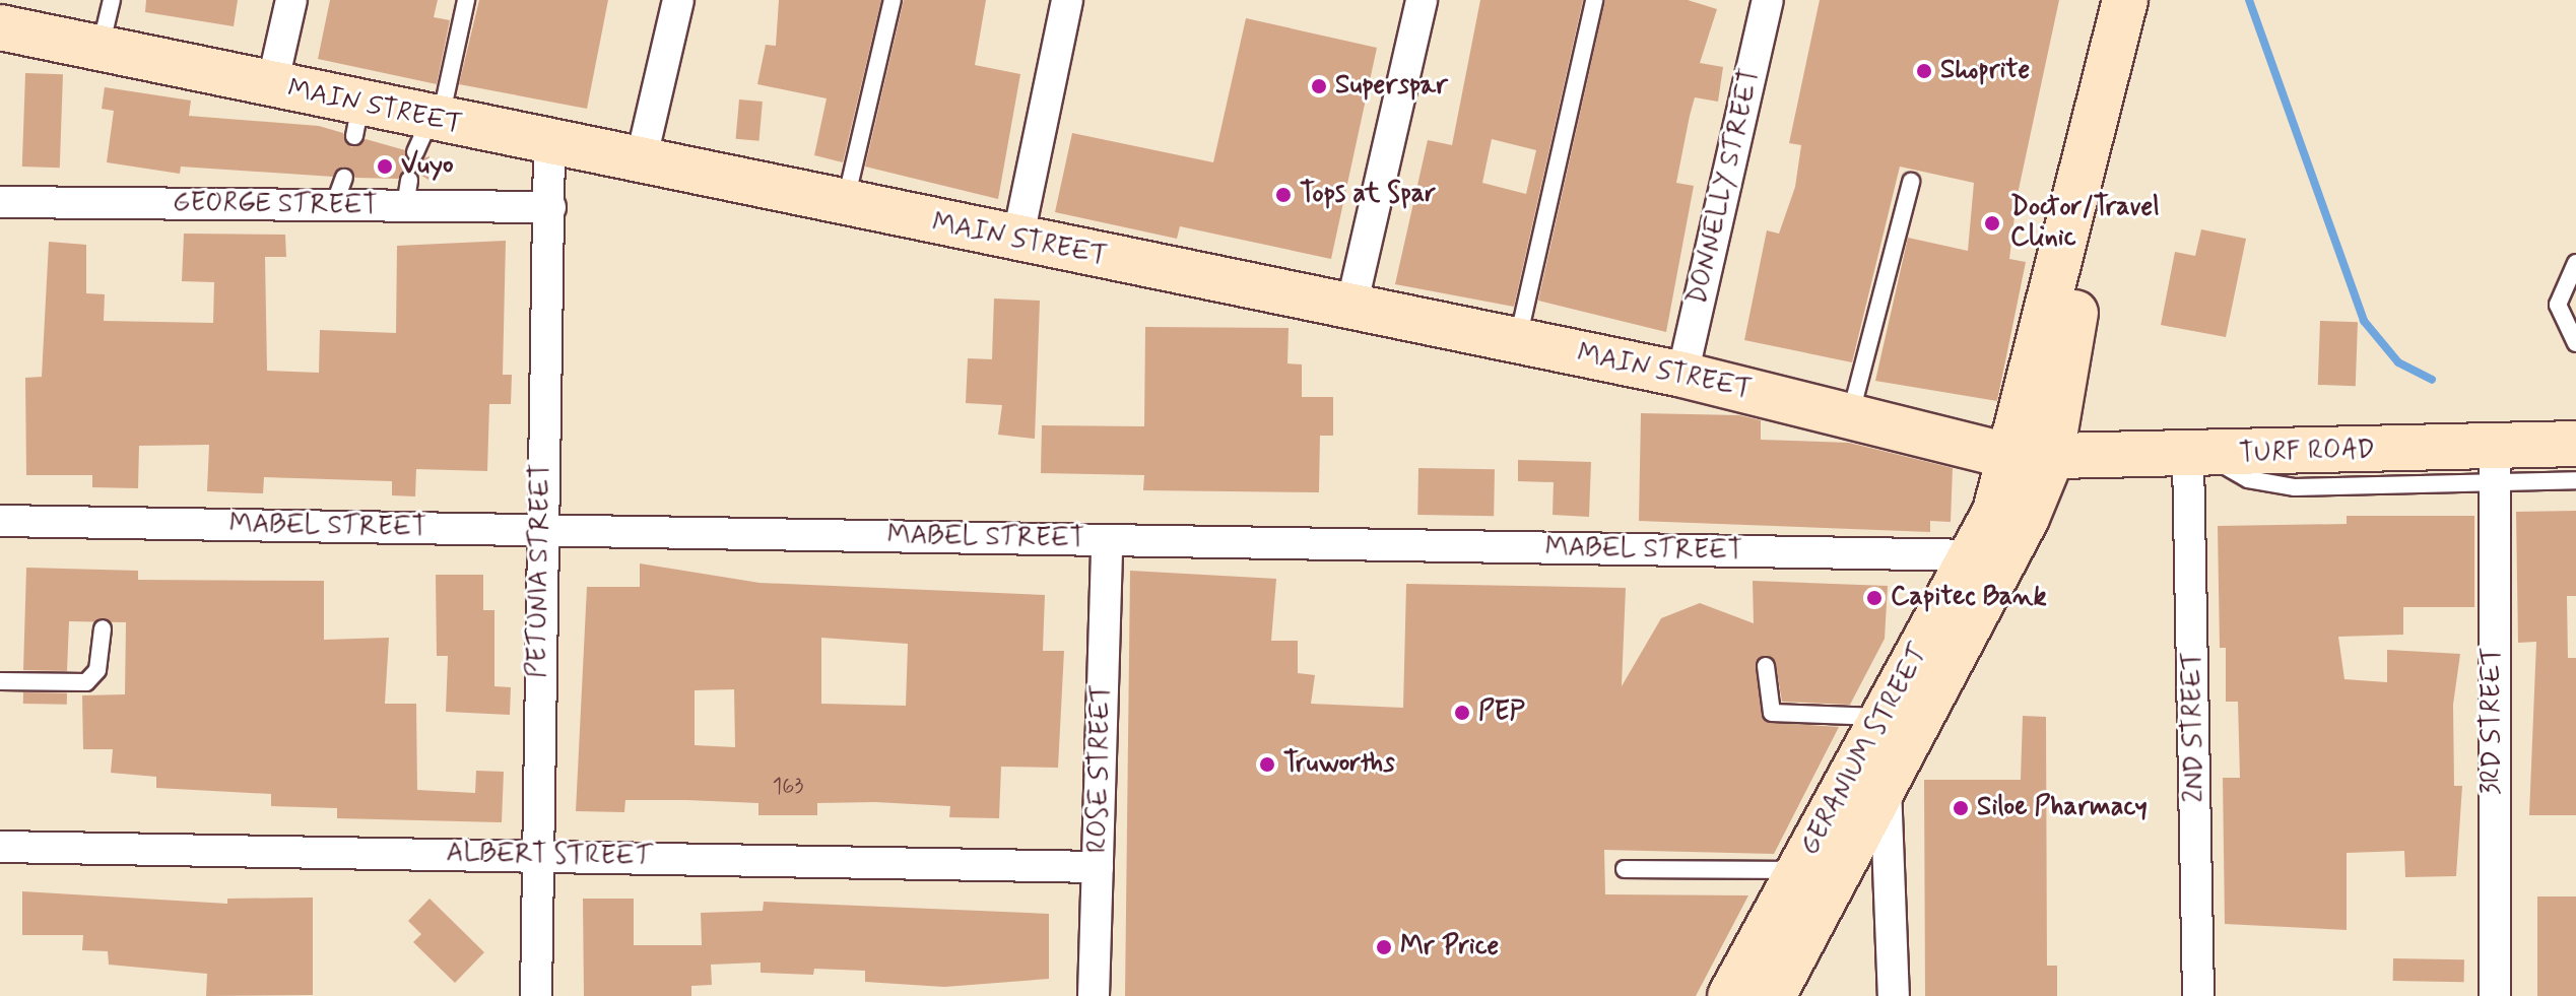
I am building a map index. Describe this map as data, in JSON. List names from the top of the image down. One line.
{"streets":{"main road":["MAIN STREET","TURF ROAD","GERANIUM STREET"],"street":["DONNELLY STREET","GEORGE STREET","MABEL STREET","PETUNIA STREET","3RD STREET","2ND STREET","ROSE STREET","ALBERT STREET"]},"crossings":[["MAIN STREET","DONNELLY STREET"],["MAIN STREET","TURF ROAD"],["MAIN STREET","PETUNIA STREET"],["MAIN STREET","GERANIUM STREET"],["GEORGE STREET","PETUNIA STREET"],["TURF ROAD","3RD STREET"],["TURF ROAD","2ND STREET"],["TURF ROAD","GERANIUM STREET"],["MABEL STREET","PETUNIA STREET"],["MABEL STREET","GERANIUM STREET"],["MABEL STREET","ROSE STREET"],["PETUNIA STREET","ALBERT STREET"],["ROSE STREET","ALBERT STREET"]],"places":["Shoprite","Superspar","Vuyo","Tops at Spar","Doctor/Travel Clinic","Capitec Bank","PEP","Truworths","Siloe Pharmacy","Mr Price"],"house_numbers":["163"]}
